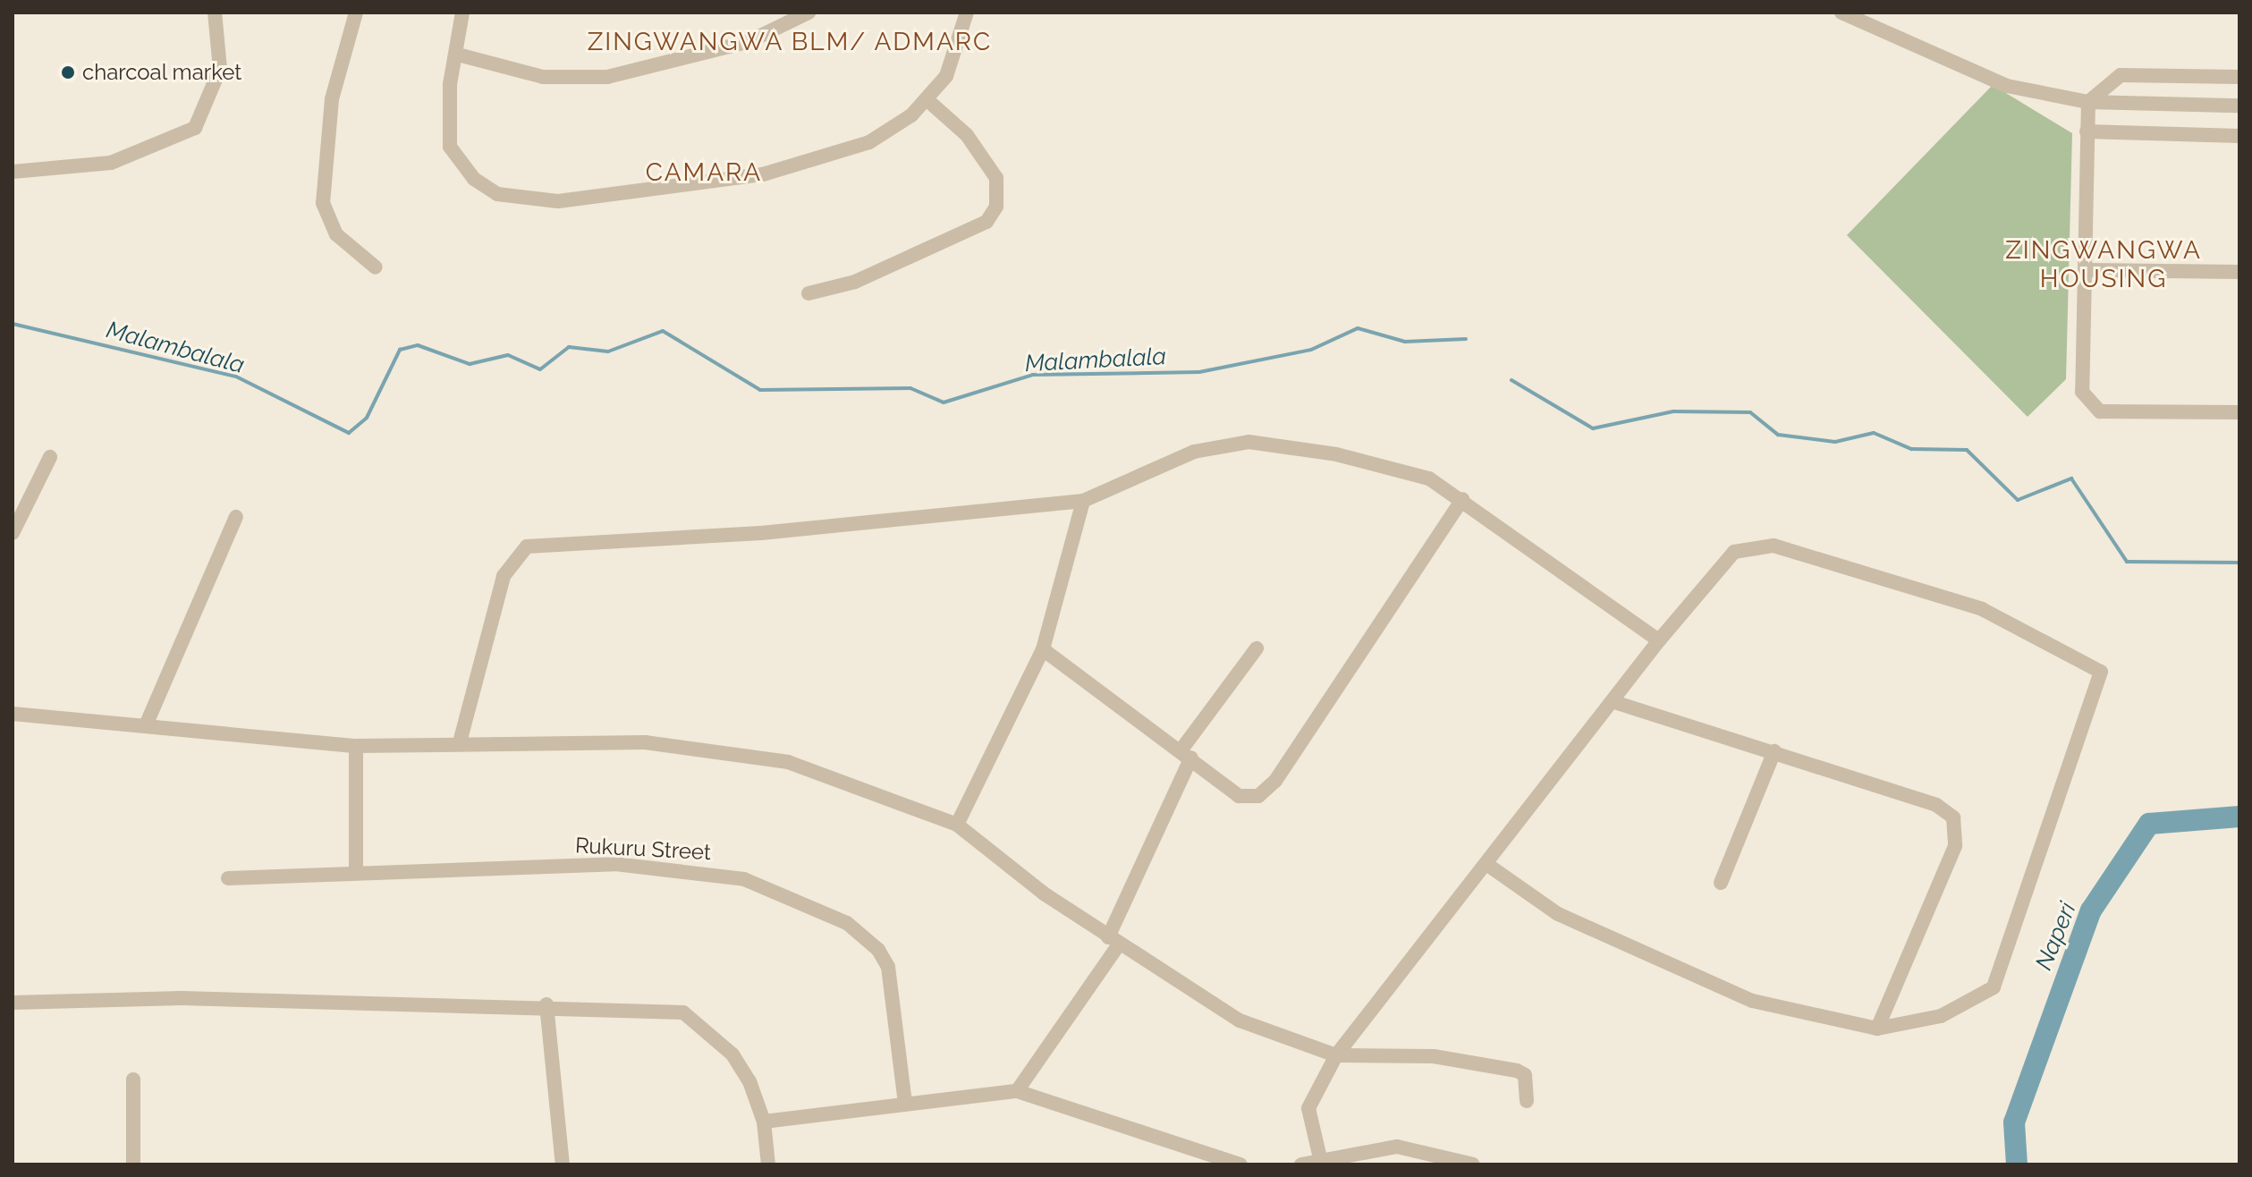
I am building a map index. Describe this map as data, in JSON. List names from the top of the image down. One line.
{"streets":{"street":["Rukuru Street"]},"districts":["ZINGWANGWA BLM/ ADMARC","CAMARA","ZINGWANGWA HOUSING"],"water":["Malambalala","Naperi"],"places":["charcoal market"]}
